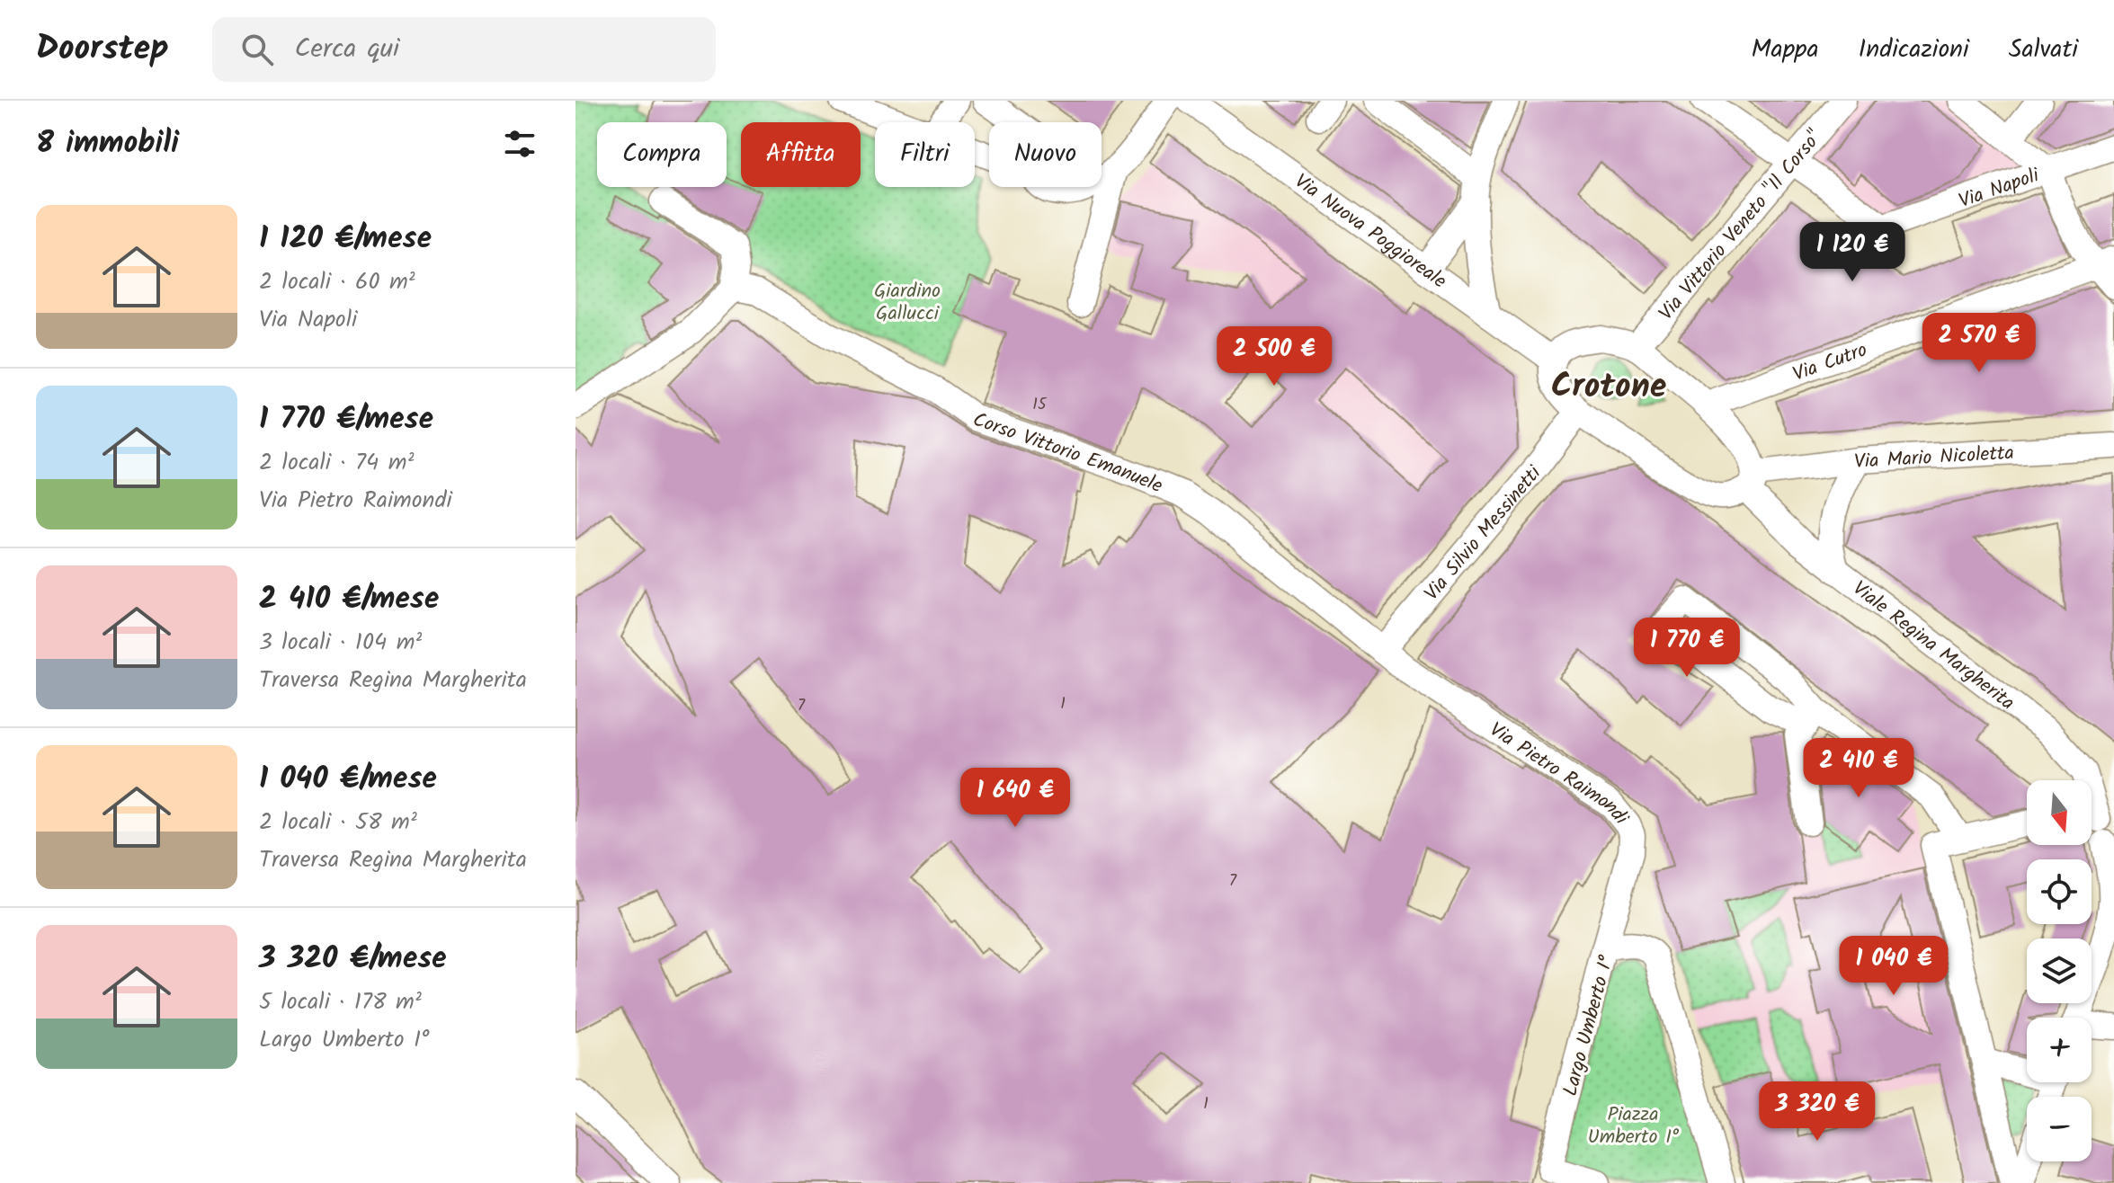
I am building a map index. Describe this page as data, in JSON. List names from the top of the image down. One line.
{"streets":{"street":["Via Napoli","Via Vittorio Veneto \"Il Corso\"","Via Nuova Poggioreale","Via Cutro","Corso Vittorio Emanuele","Via Mario Nicoletta","Via Silvio Messinetti","Viale Regina Margherita","Via Pietro Raimondi","Largo Umberto I°"]},"crossings":[["Via Napoli","Via Vittorio Veneto \"Il Corso\""],["Via Vittorio Veneto \"Il Corso\"","Viale Regina Margherita"],["Via Nuova Poggioreale","Via Mario Nicoletta"],["Via Cutro","Viale Regina Margherita"],["Corso Vittorio Emanuele","Via Silvio Messinetti"],["Corso Vittorio Emanuele","Via Pietro Raimondi"],["Via Mario Nicoletta","Via Silvio Messinetti"],["Via Mario Nicoletta","Viale Regina Margherita"],["Via Silvio Messinetti","Via Pietro Raimondi"],["Via Pietro Raimondi","Largo Umberto I°"]],"districts":["Crotone"],"parks":["Giardino Gallucci","Piazza Umberto I°"],"house_numbers":["15","1","7","7","1"],"north":"bottom","page":{"header":"Doorstep","search":"Cerca qui","nav":["Mappa","Indicazioni","Salvati"],"heading":"8 immobili","chip":["Compra","Affitta","Filtri","Nuovo"],"list":[{"name":"1 120 €/mese","note":"2 locali · 60 m² · Via Napoli"},{"name":"1 770 €/mese","note":"2 locali · 74 m² · Via Pietro Raimondi"},{"name":"2 410 €/mese","note":"3 locali · 104 m² · Traversa Regina Margherita"},{"name":"1 040 €/mese","note":"2 locali · 58 m² · Traversa Regina Margherita"},{"name":"3 320 €/mese","note":"5 locali · 178 m² · Largo Umberto I°"}],"price":["1 120 €","2 570 €","2 500 €","1 770 €","2 410 €","1 640 €","1 040 €","3 320 €"],"map_buttons":["+","−"]}}
